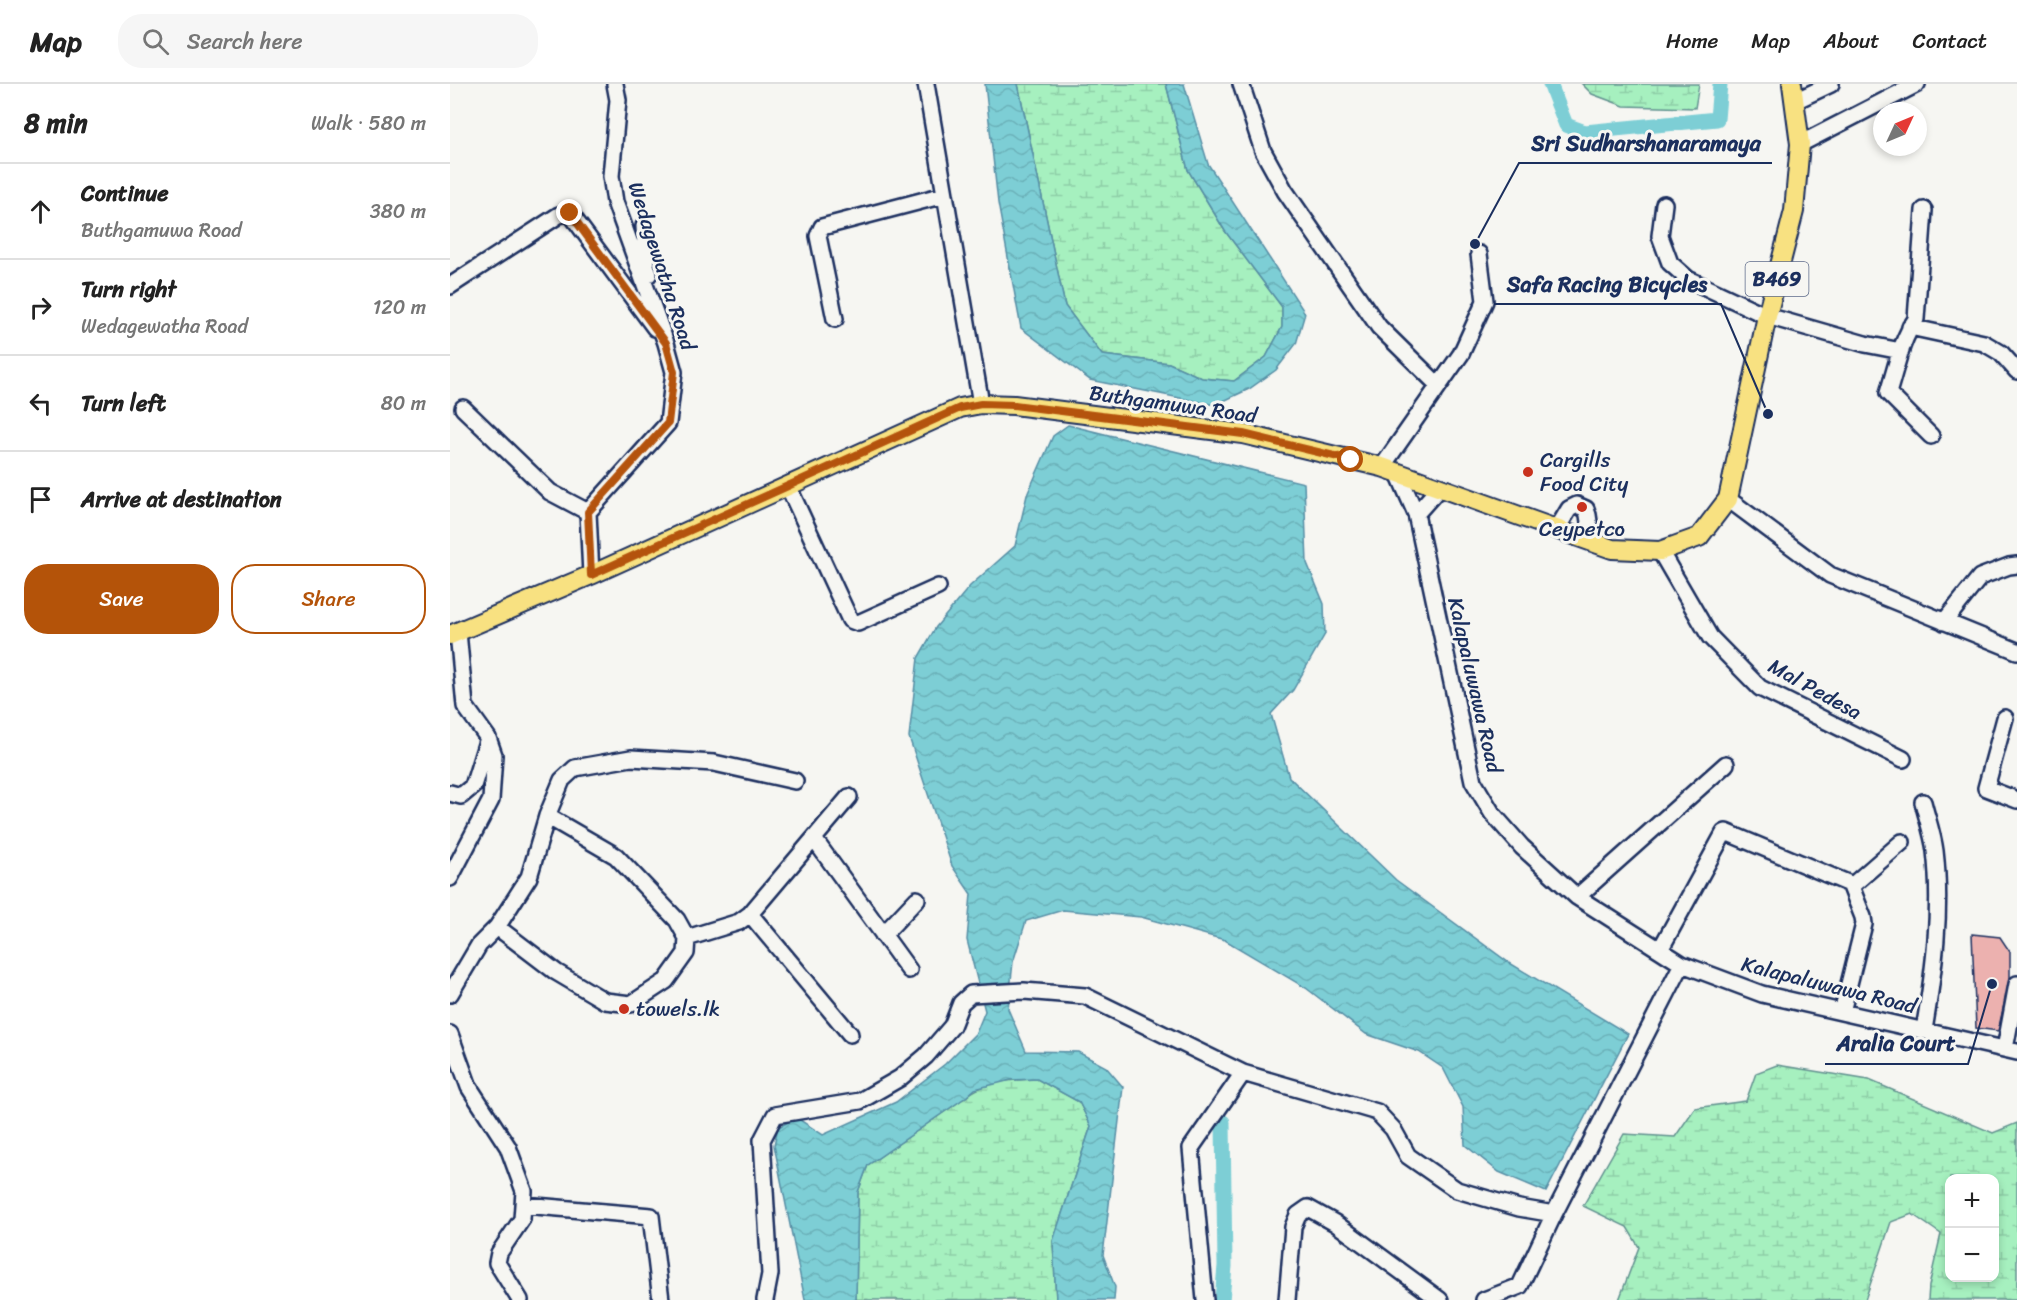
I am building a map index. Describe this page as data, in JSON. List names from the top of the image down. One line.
{"streets":{"main road":["B469","Buthgamuwa Road"],"street":["Wedagewatha Road","Kalapaluwawa Road","Mal Pedesa"]},"crossings":[["Buthgamuwa Road","Kalapaluwawa Road"],["Buthgamuwa Road","Mal Pedesa"]],"places":["Sri Sudharshanaramaya","Safa Racing Bicycles","Cargills Food City","Ceypetco","Aralia Court","towels.lk"],"north":"top right","page":{"header":"Map","search":"Search here","nav":["Home","Map","About","Contact"],"heading":["8 min","Walk · 580 m"],"list":[["Continue","Buthgamuwa Road","380 m"],["Turn right","Wedagewatha Road","120 m"],["Turn left","80 m"],"Arrive at destination"],"buttons":["Save","Share"],"map_buttons":["+","−"]}}
